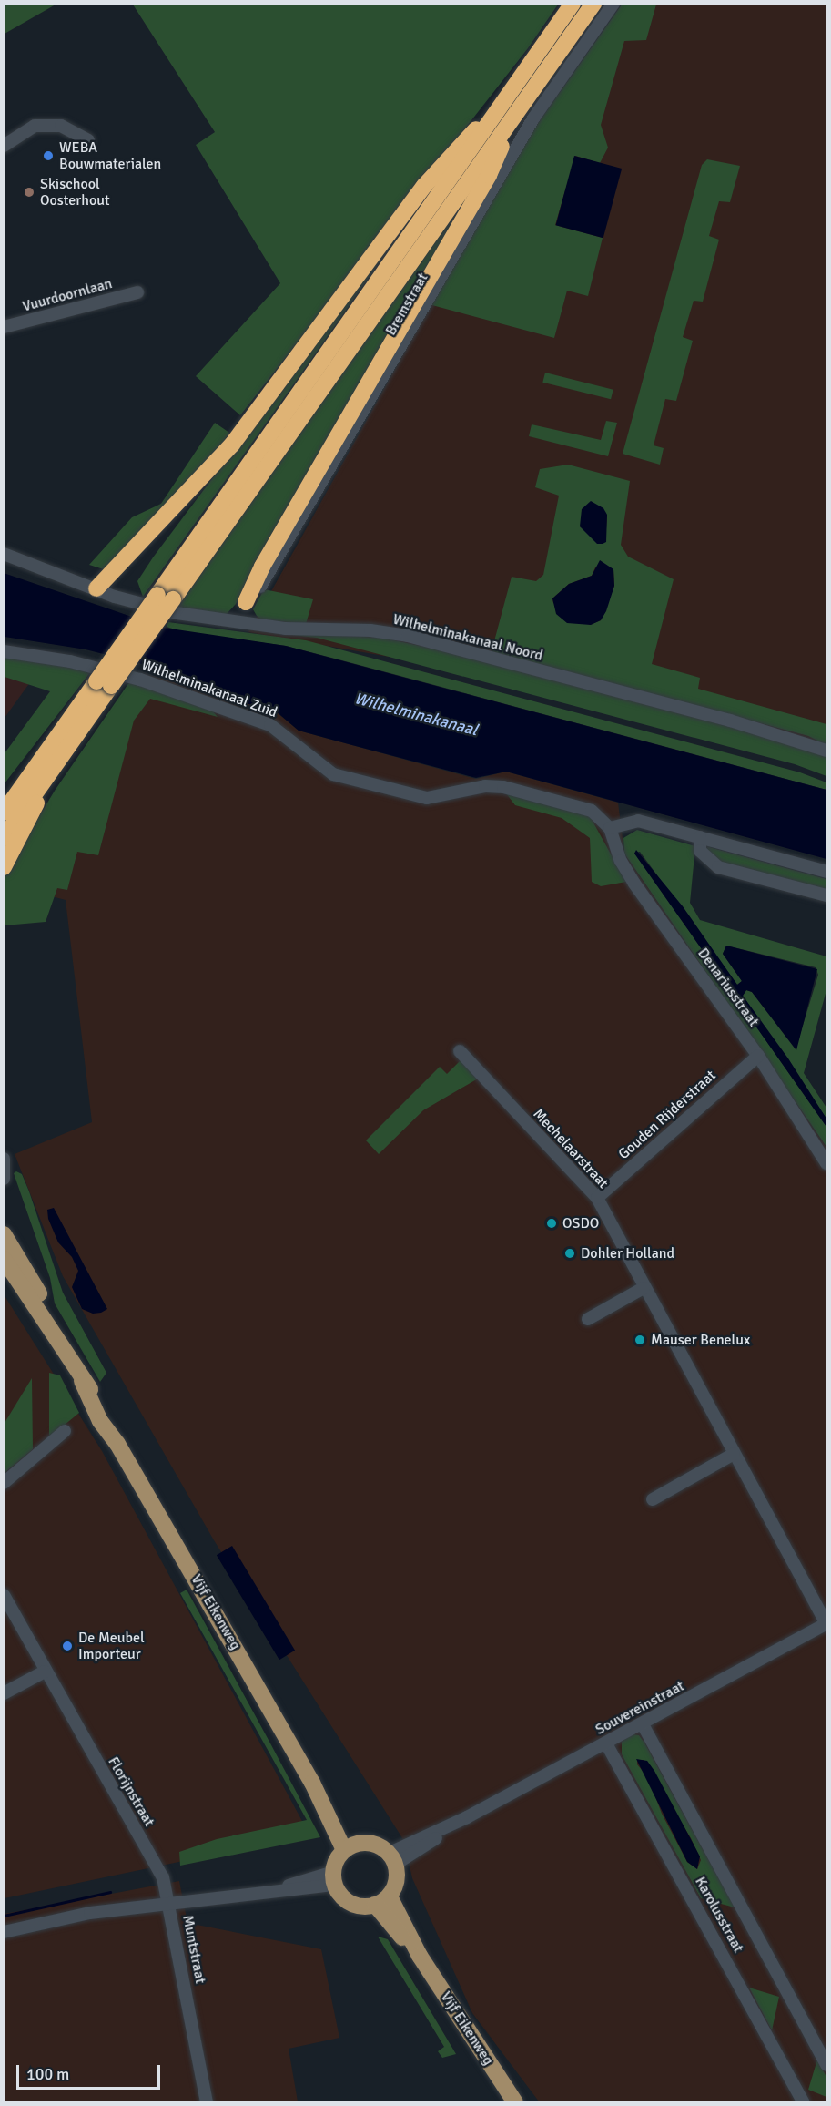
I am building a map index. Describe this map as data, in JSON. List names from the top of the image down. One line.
{"streets":{"main road":["Vijf Eikenweg"],"street":["Vuurdoornlaan","Bremstraat","Wilhelminakanaal Noord","Wilhelminakanaal Zuid","Denariusstraat","Gouden Rijderstraat","Mechelaarstraat","Souvereinstraat","Florijnstraat","Karolusstraat","Muntstraat"]},"crossings":[["Wilhelminakanaal Zuid","Denariusstraat"],["Denariusstraat","Gouden Rijderstraat"],["Gouden Rijderstraat","Mechelaarstraat"],["Mechelaarstraat","Souvereinstraat"],["Vijf Eikenweg","Souvereinstraat"],["Souvereinstraat","Karolusstraat"],["Florijnstraat","Muntstraat"]],"water":["Wilhelminakanaal"],"places":["WEBA Bouwmaterialen","Skischool Oosterhout","OSDO","Dohler Holland","Mauser Benelux","De Meubel Importeur"],"scale_bar":"100 m"}
